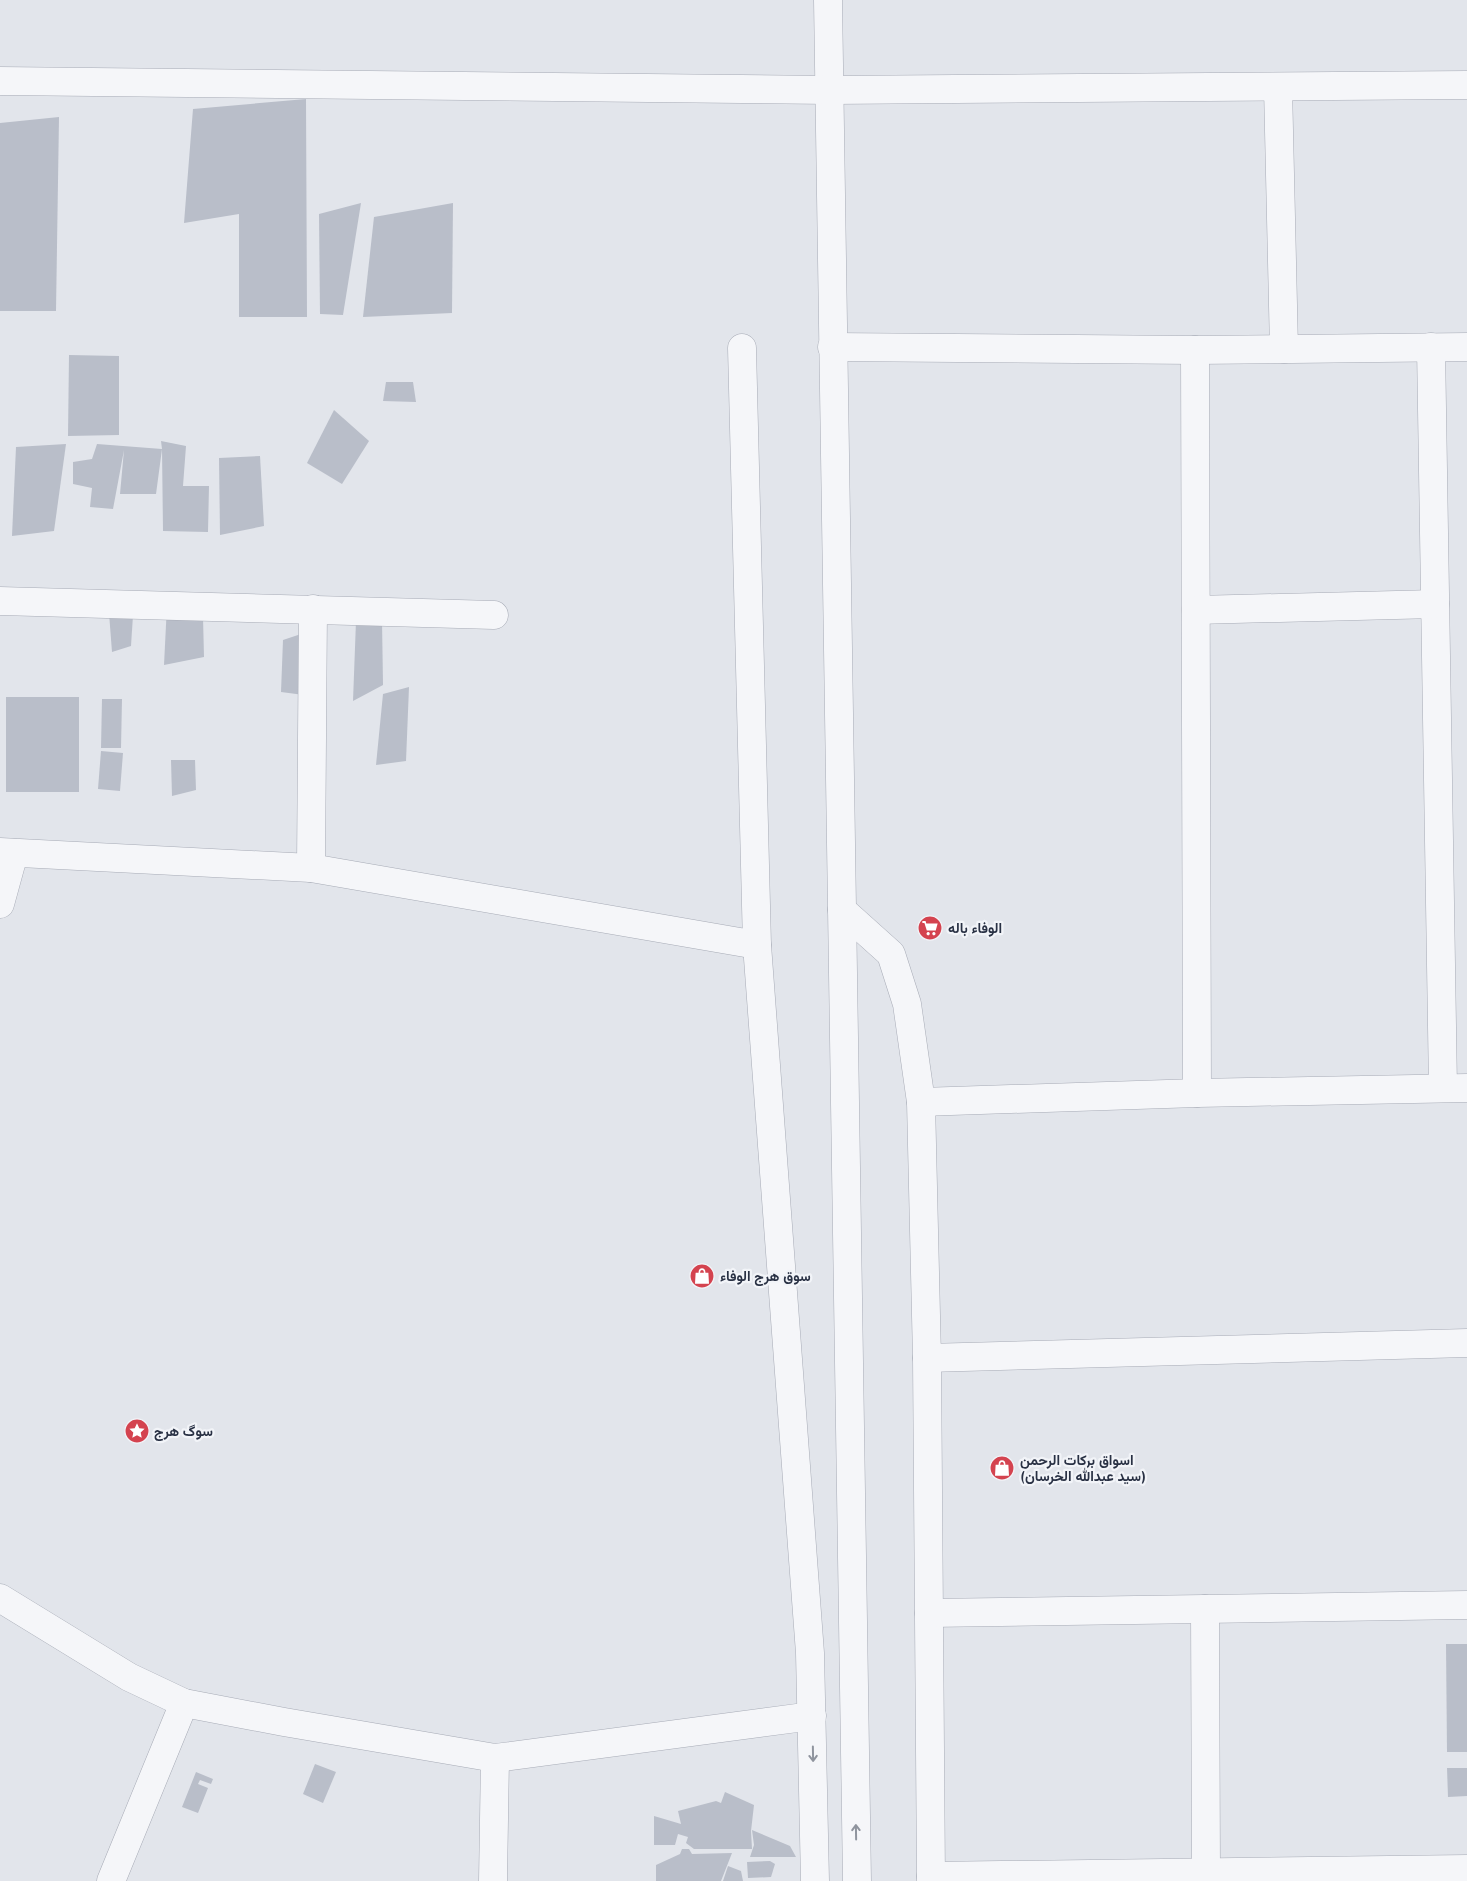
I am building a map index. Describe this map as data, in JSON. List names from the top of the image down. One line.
{"places":{"supermarket":["الوفاء باله"],"shop":["سوق هرج الوفاء","اسواق بركات الرحمن (سيد عبدالله الخرسان)"],"place":["سوگ هرج"]}}
